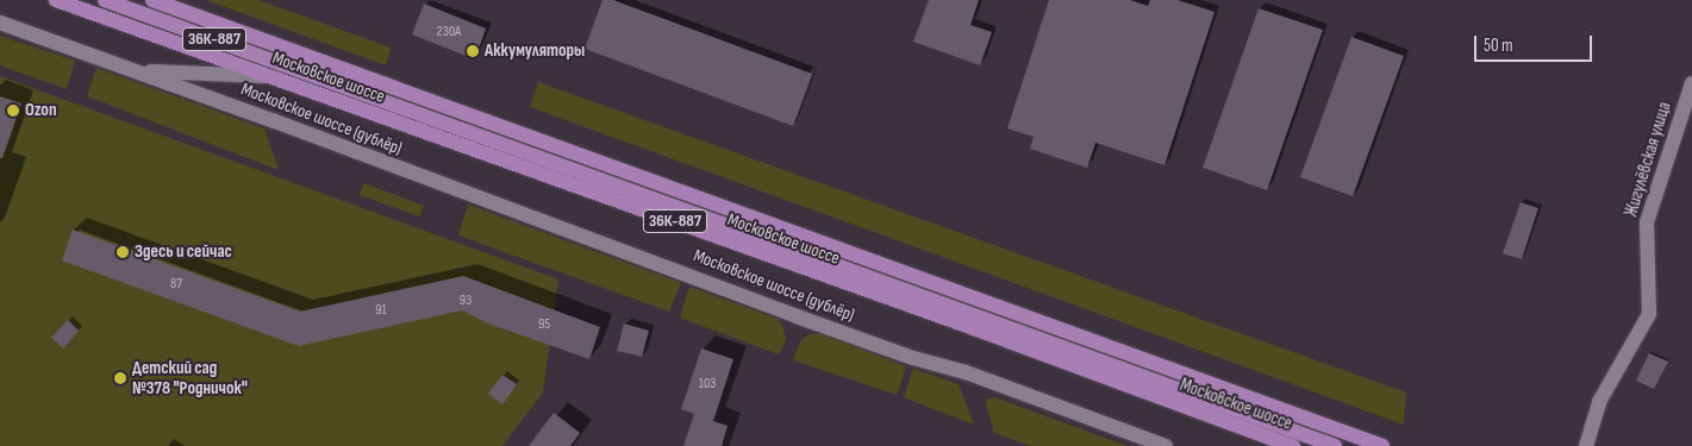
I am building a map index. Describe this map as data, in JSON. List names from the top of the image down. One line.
{"streets":{"main road":["36К-887","Московское шоссе"],"street":["Московское шоссе (дублёр)","Жигулёвская улица"]},"crossings":[["Московское шоссе","Московское шоссе (дублёр)"]],"places":["Аккумуляторы","Ozon","Здесь и сейчас","Детский сад №378 \"Родничок\""],"house_numbers":["230A","87","93","91","95","103"],"scale_bar":"50 m"}
